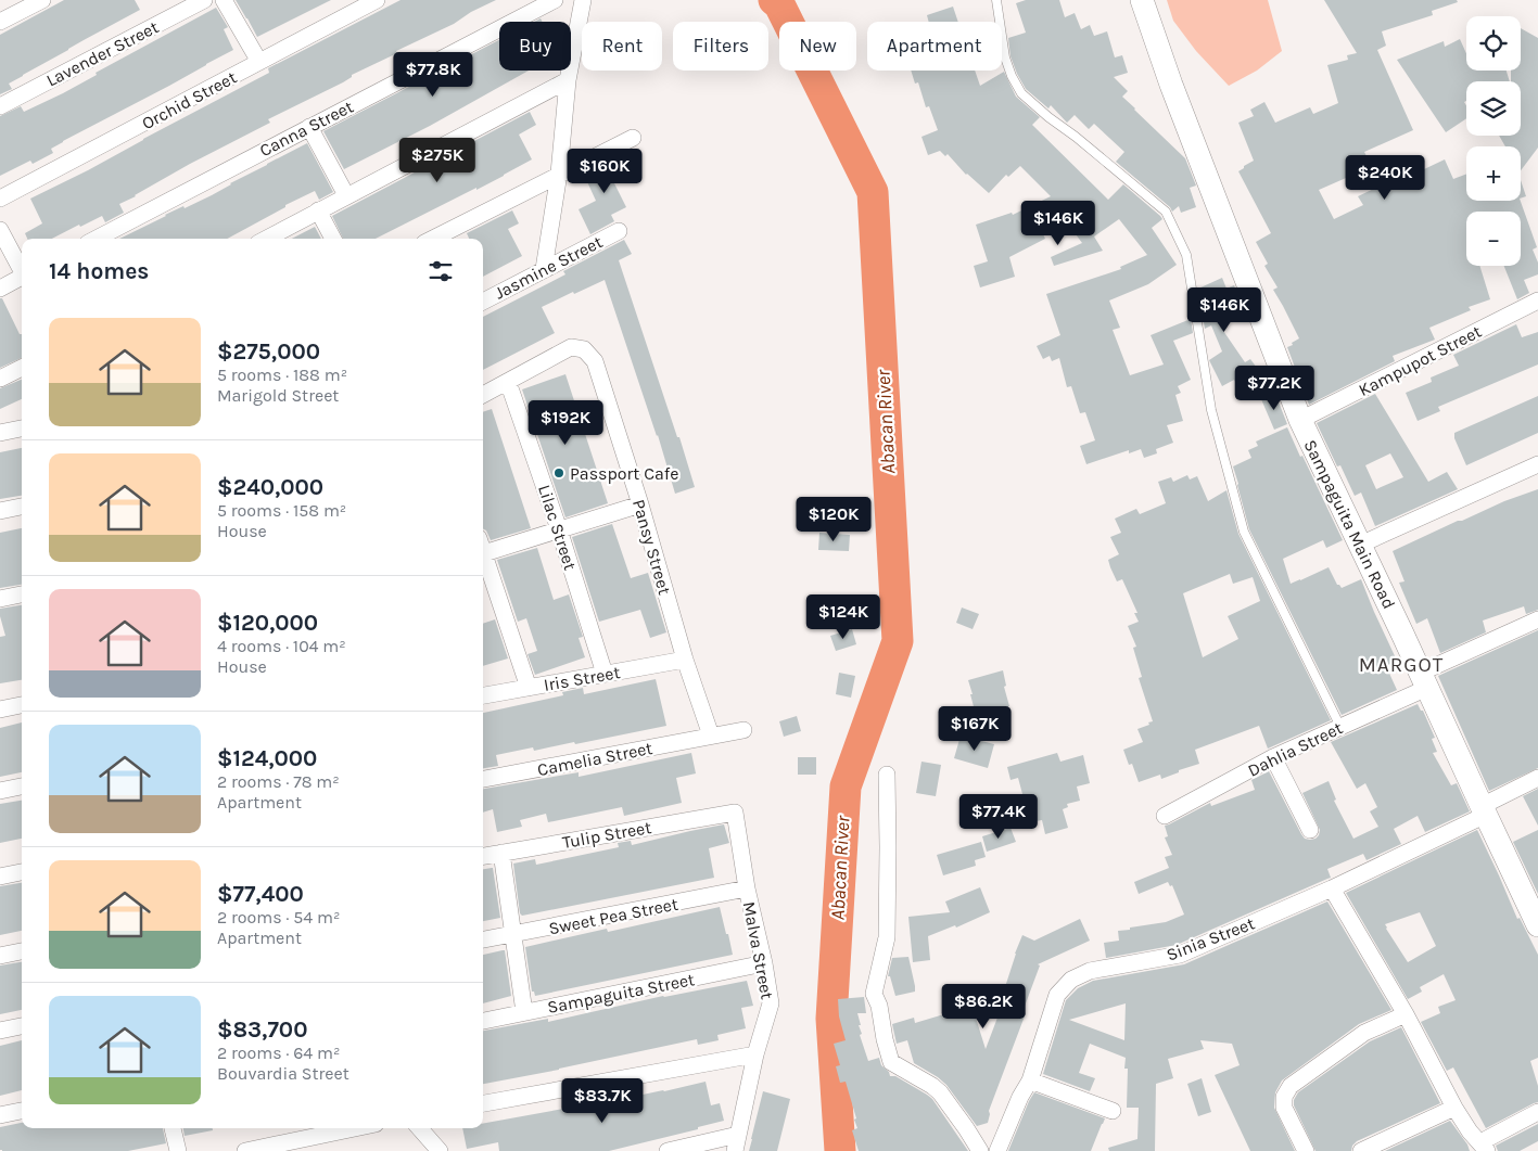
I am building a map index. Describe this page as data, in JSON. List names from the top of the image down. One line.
{"streets":{"street":["Lavender Street","Orchid Street","Canna Street","Jasmine Street","Kampupot Street","Sampaguita Main Road","Lilac Street","Pansy Street","Iris Street","Dahlia Street","Camelia Street","Tulip Street","Sweet Pea Street","Sinia Street","Malva Street","Sampaguita Street"]},"crossings":[["Kampupot Street","Sampaguita Main Road"],["Sampaguita Main Road","Dahlia Street"],["Sampaguita Main Road","Sinia Street"],["Lilac Street","Pansy Street"],["Lilac Street","Iris Street"],["Pansy Street","Iris Street"],["Pansy Street","Camelia Street"],["Tulip Street","Malva Street"],["Sweet Pea Street","Malva Street"],["Malva Street","Sampaguita Street"]],"districts":["MARGOT"],"water":["Abacan River"],"places":["Passport Cafe"],"page":{"map_buttons":["+","−"],"chip":["Buy","Rent","Filters","New","Apartment"],"price":["$77.8K","$275K","$160K","$240K","$146K","$146K","$77.2K","$192K","$120K","$124K","$167K","$77.4K","$86.2K","$83.7K"],"heading":"14 homes","list":[{"name":"$275,000","note":"5 rooms · 188 m² · Marigold Street"},{"name":"$240,000","note":"5 rooms · 158 m² · House"},{"name":"$120,000","note":"4 rooms · 104 m² · House"},{"name":"$124,000","note":"2 rooms · 78 m² · Apartment"},{"name":"$77,400","note":"2 rooms · 54 m² · Apartment"},{"name":"$83,700","note":"2 rooms · 64 m² · Bouvardia Street"}]}}
